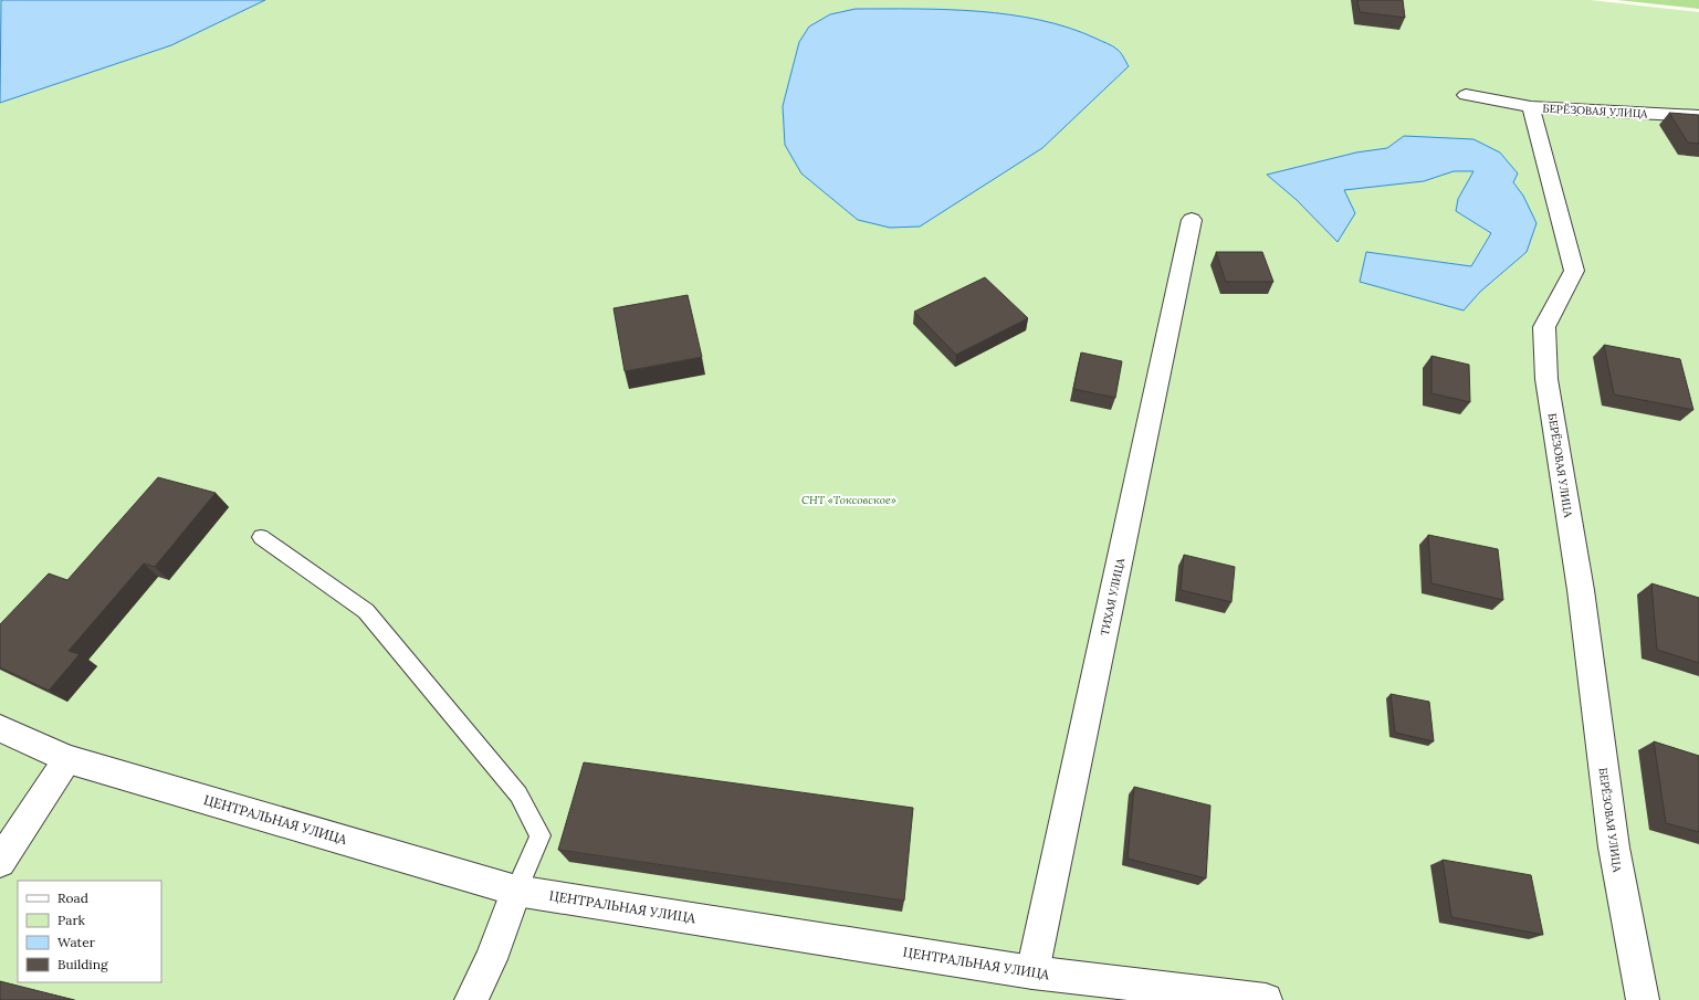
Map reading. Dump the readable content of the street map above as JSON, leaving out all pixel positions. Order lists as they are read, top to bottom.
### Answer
{
  "streets": {
    "street": ["БЕРЁЗОВАЯ УЛИЦА", "ТИХАЯ УЛИЦА", "ЦЕНТРАЛЬНАЯ УЛИЦА"]
  },
  "crossings": [
    ["ТИХАЯ УЛИЦА", "ЦЕНТРАЛЬНАЯ УЛИЦА"]
  ],
  "parks": ["СНТ «Токсовское»"],
  "legend": [
    "Road",
    "Park",
    "Water",
    "Building"
  ]
}
